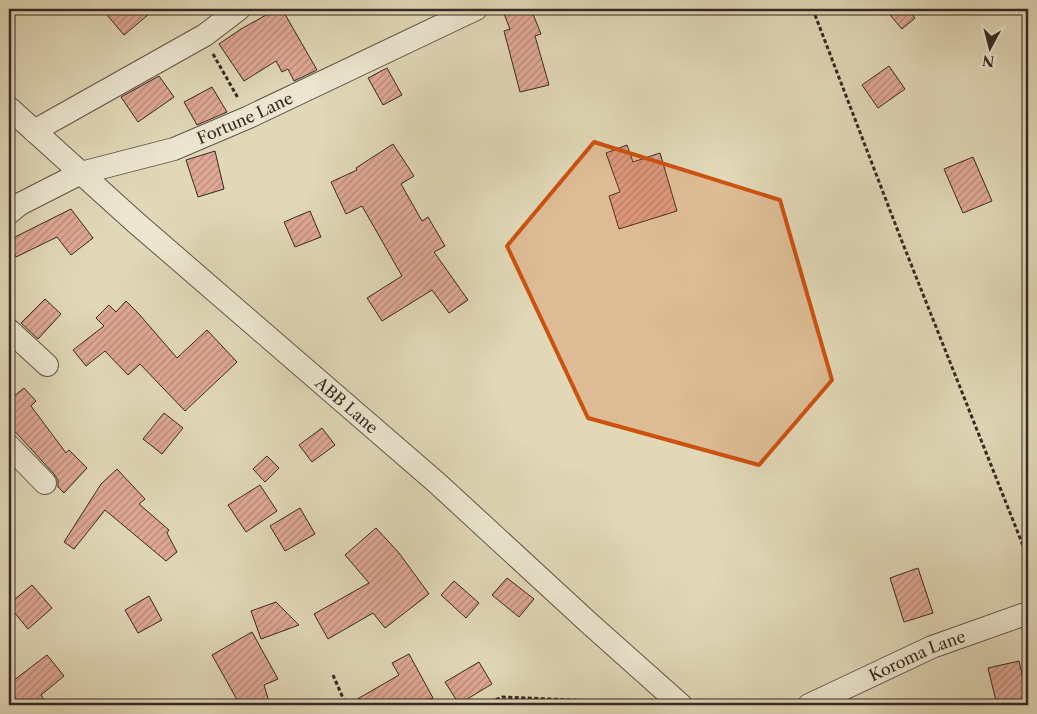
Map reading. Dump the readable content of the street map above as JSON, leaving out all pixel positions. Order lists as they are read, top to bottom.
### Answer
{
  "streets": {
    "street": ["Fortune Lane", "ABB Lane", "Koroma Lane"]
  },
  "crossings": [
    ["Fortune Lane", "ABB Lane"]
  ],
  "north": "bottom"
}
